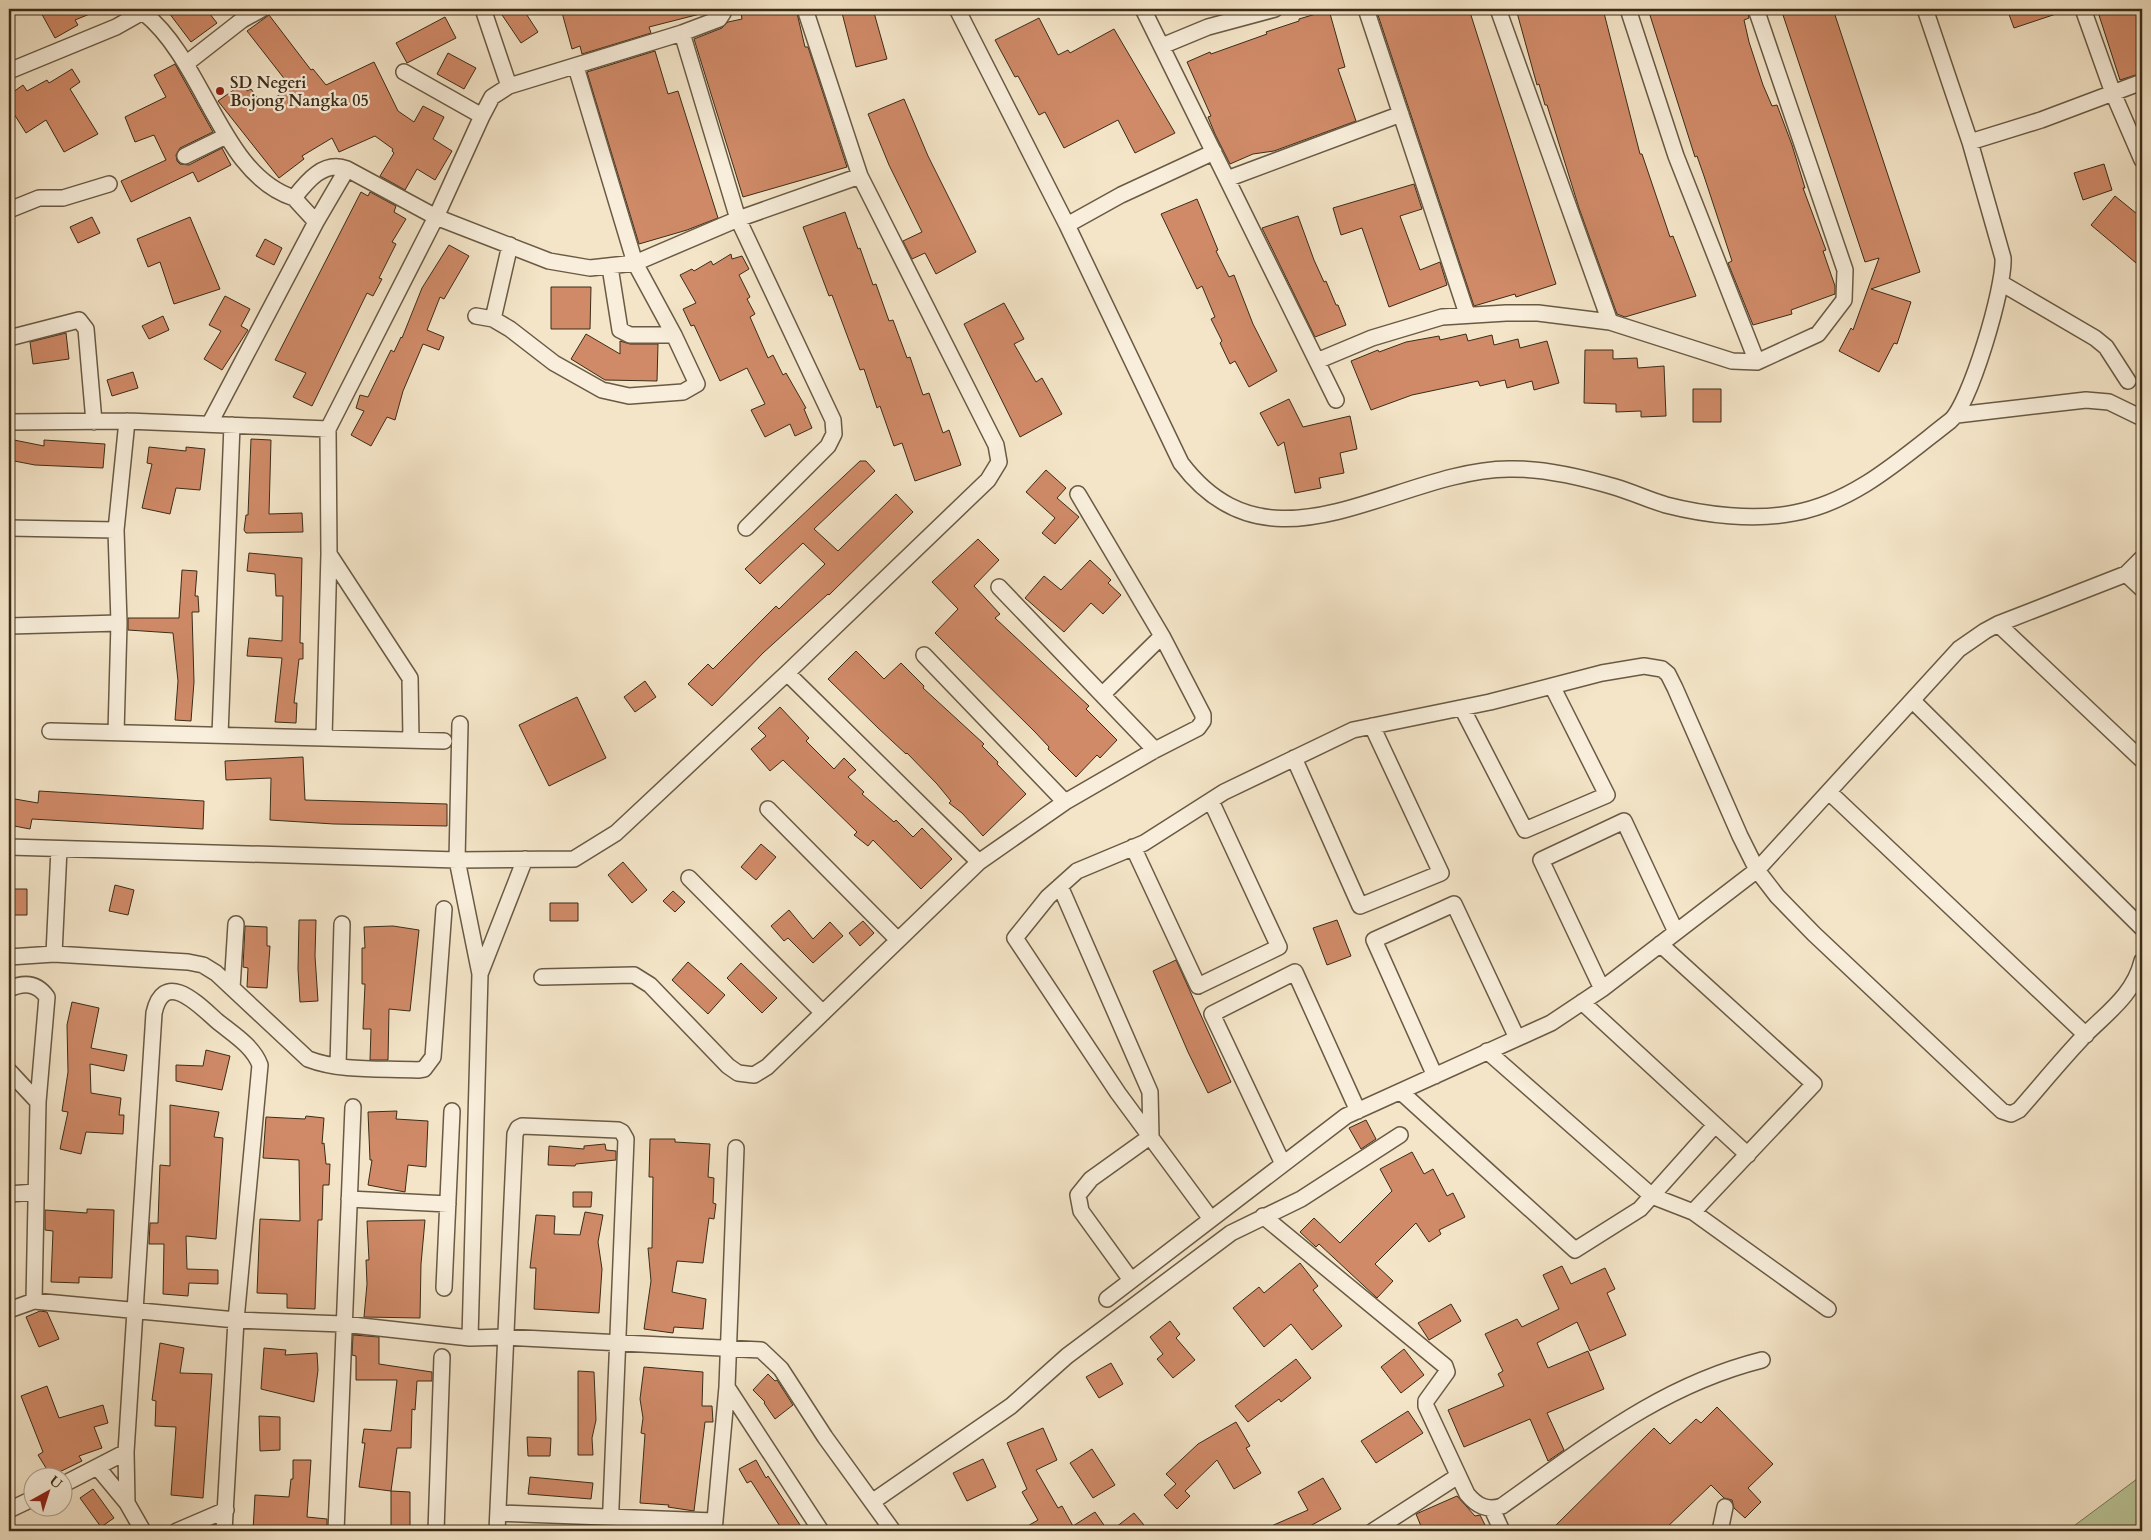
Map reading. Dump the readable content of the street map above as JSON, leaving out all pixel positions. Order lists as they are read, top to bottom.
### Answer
{
  "places": ["SD Negeri Bojong Nangka 05"],
  "north": "top right"
}
